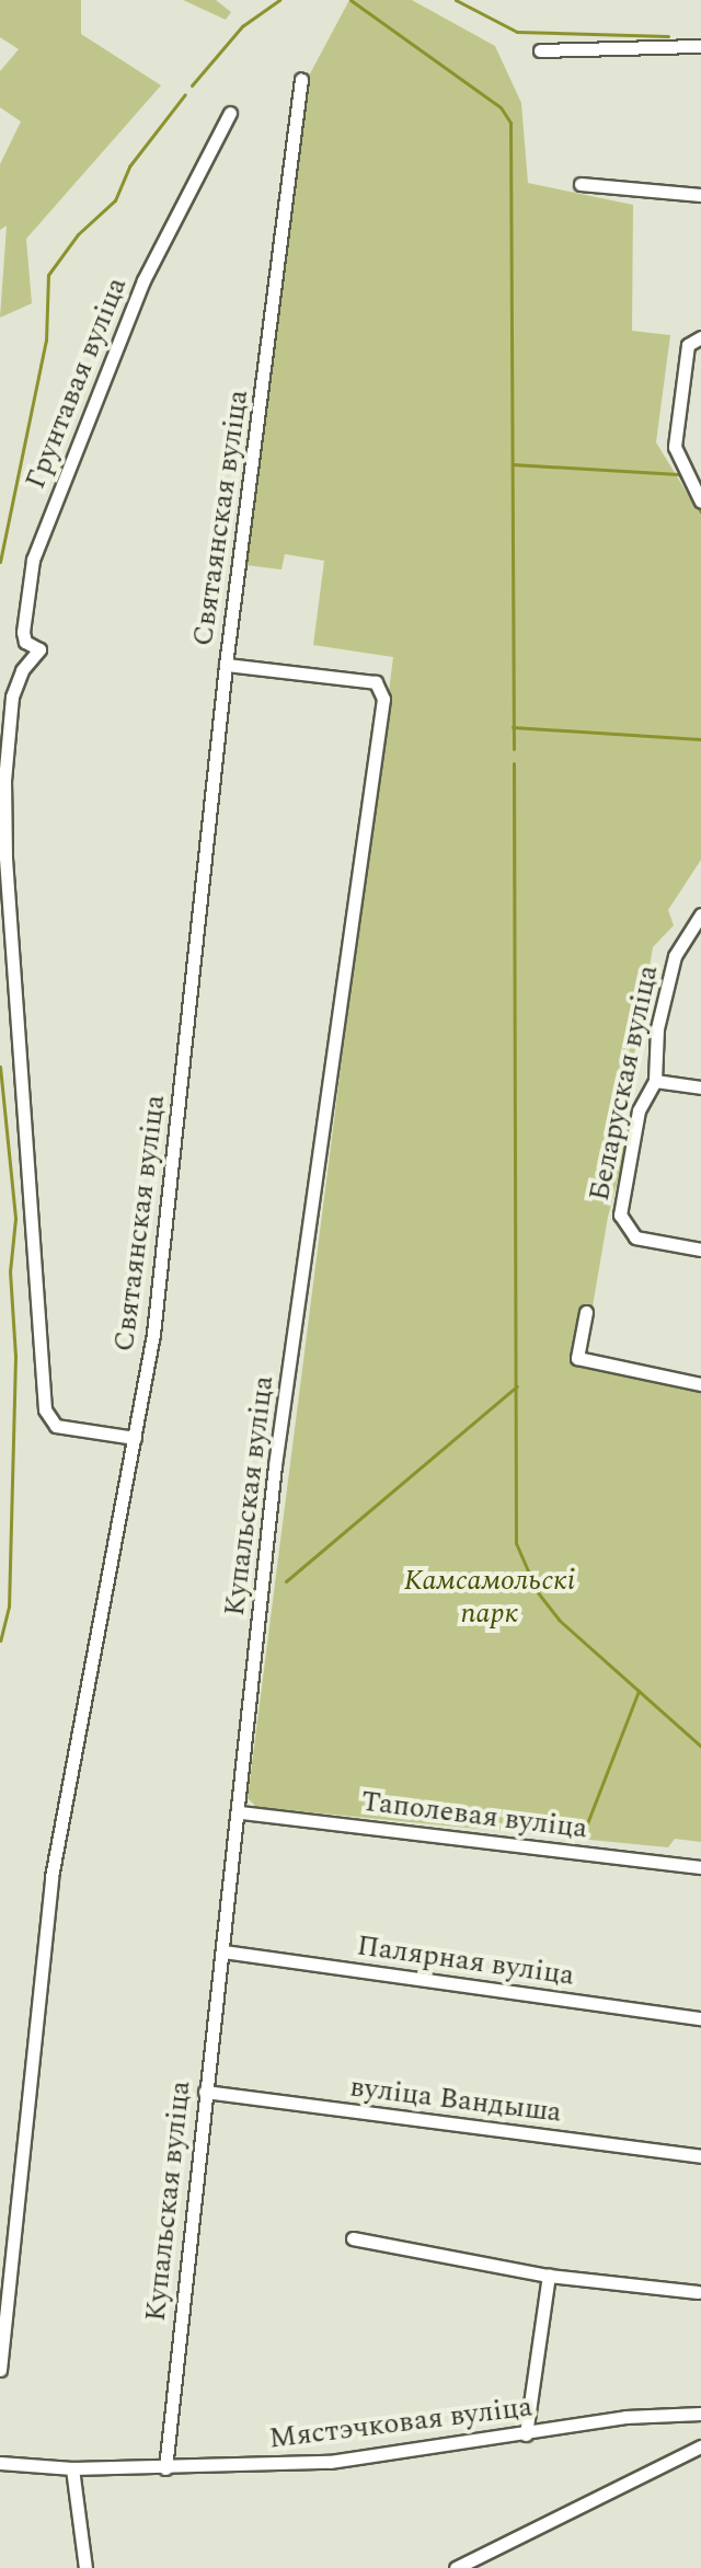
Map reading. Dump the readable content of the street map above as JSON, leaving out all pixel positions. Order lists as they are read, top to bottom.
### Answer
{
  "streets": {
    "street": [
      "Грунтавая вуліца",
      "Святаянская вуліца",
      "Беларуская вуліца",
      "Купальская вуліца",
      "Таполевая вуліца",
      "Палярная вуліца",
      "вуліца Вандыша",
      "Мястэчковая вуліца"
    ]
  },
  "crossings": [
    ["Грунтавая вуліца", "Святаянская вуліца"],
    ["Святаянская вуліца", "Купальская вуліца"],
    ["Купальская вуліца", "Таполевая вуліца"],
    ["Купальская вуліца", "Палярная вуліца"],
    ["Купальская вуліца", "вуліца Вандыша"],
    ["Купальская вуліца", "Мястэчковая вуліца"]
  ],
  "parks": ["Камсамольскі парк"]
}
